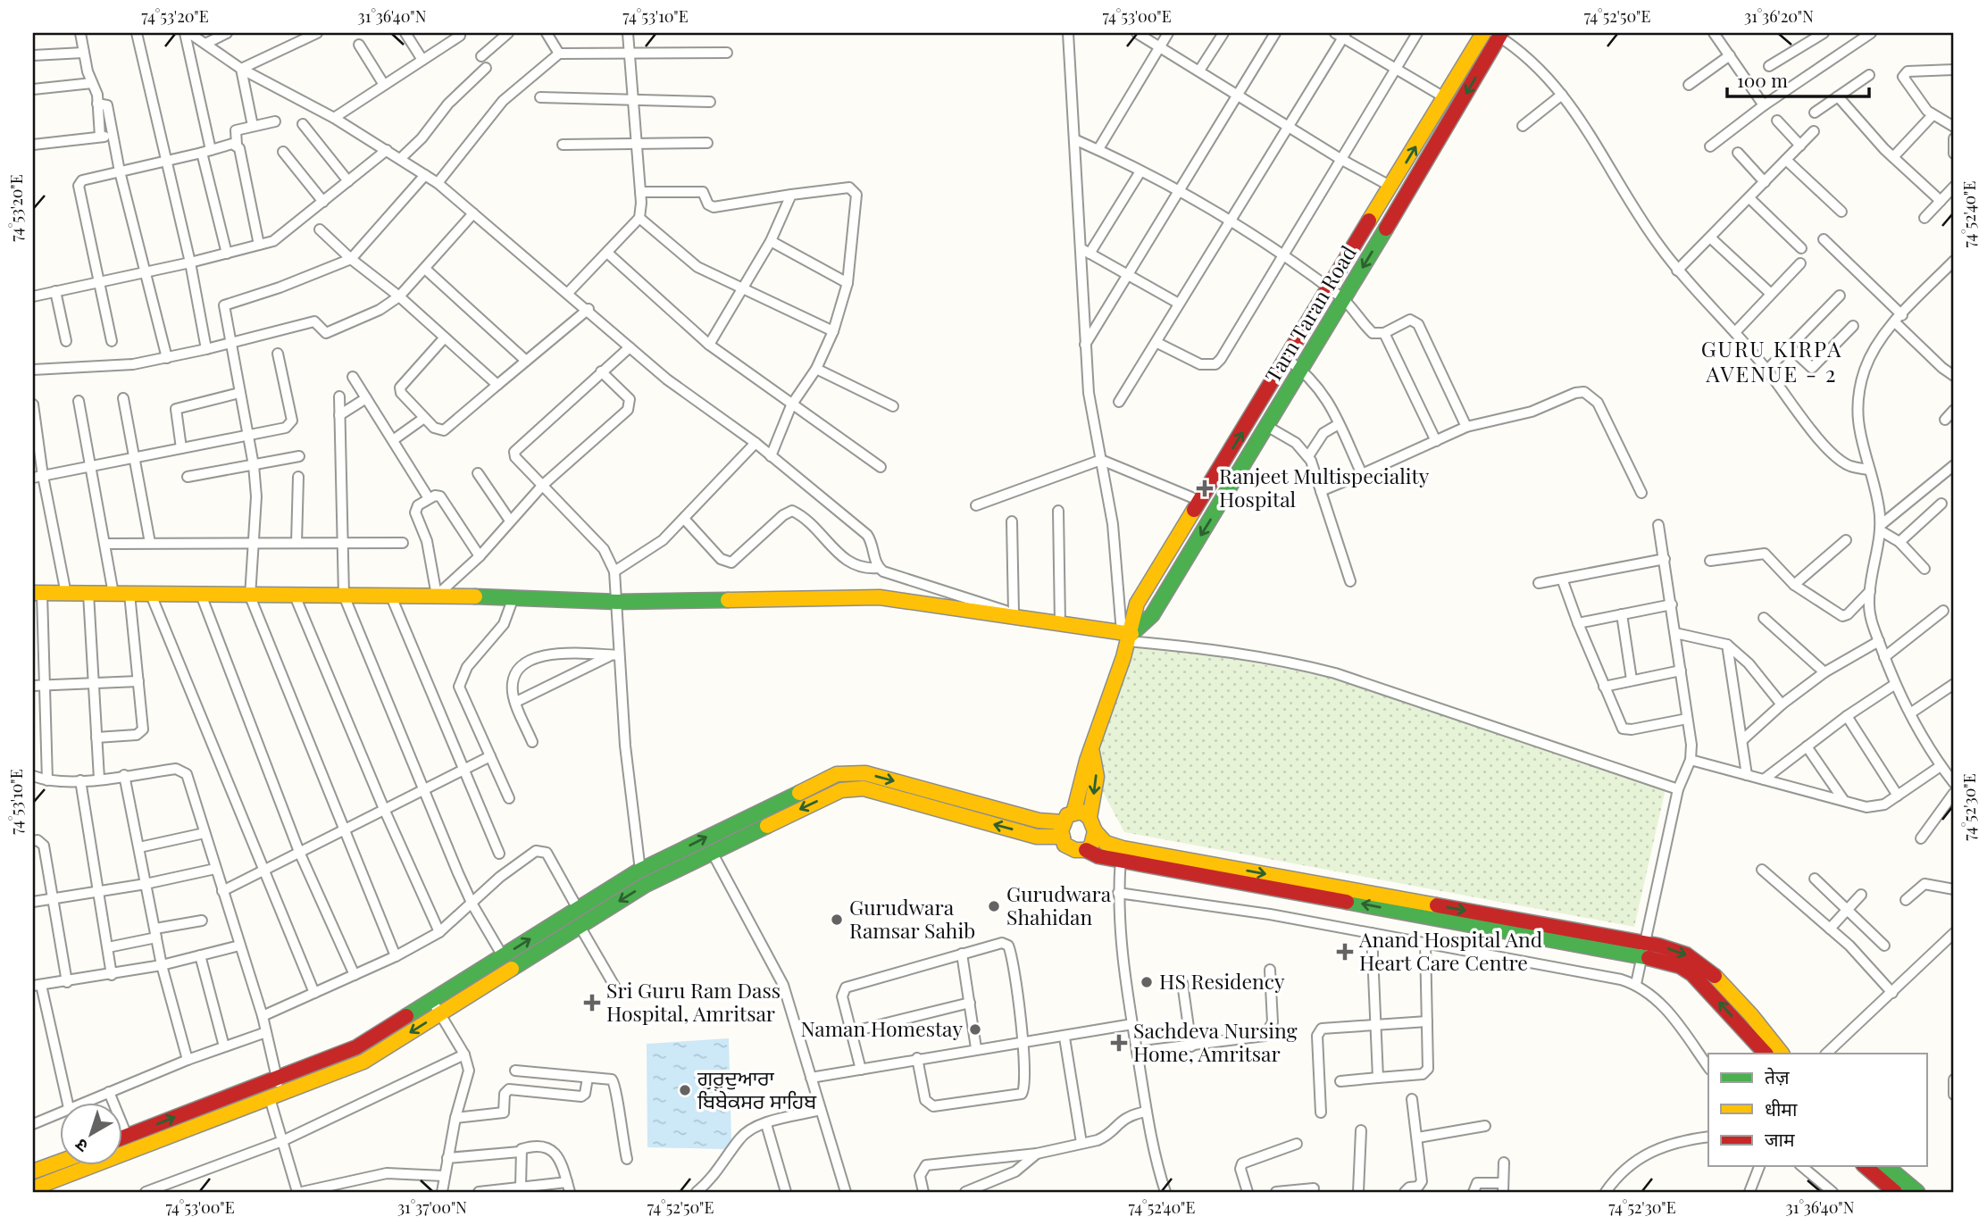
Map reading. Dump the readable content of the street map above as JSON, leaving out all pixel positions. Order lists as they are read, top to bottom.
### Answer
{
  "streets": {
    "main road": ["Tarn Taran Road"]
  },
  "districts": ["GURU KIRPA AVENUE - 2"],
  "places": {
    "health": [
      "Ranjeet Multispeciality Hospital",
      "Anand Hospital And Heart Care Centre",
      "Sri Guru Ram Dass Hospital, Amritsar",
      "Sachdeva Nursing Home, Amritsar"
    ],
    "other": [
      "Gurudwara Shahidan",
      "Gurudwara Ramsar Sahib",
      "HS Residency",
      "Naman Homestay",
      "ਗੁਰੂਦੁਆਰਾ ਬਿਬੇਕਸਰ ਸਾਹਿਬ"
    ]
  },
  "legend": ["तेज़", "धीमा", "जाम"],
  "scale_bar": "100 m",
  "north": "bottom left",
  "coordinates": [
    "74°53'20\"E",
    "31°36'40\"N",
    "74°53'10\"E",
    "74°53'00\"E",
    "74°52'50\"E",
    "31°36'20\"N",
    "74°52'40\"E",
    "74°52'30\"E",
    "31°37'00\"N"
  ]
}
